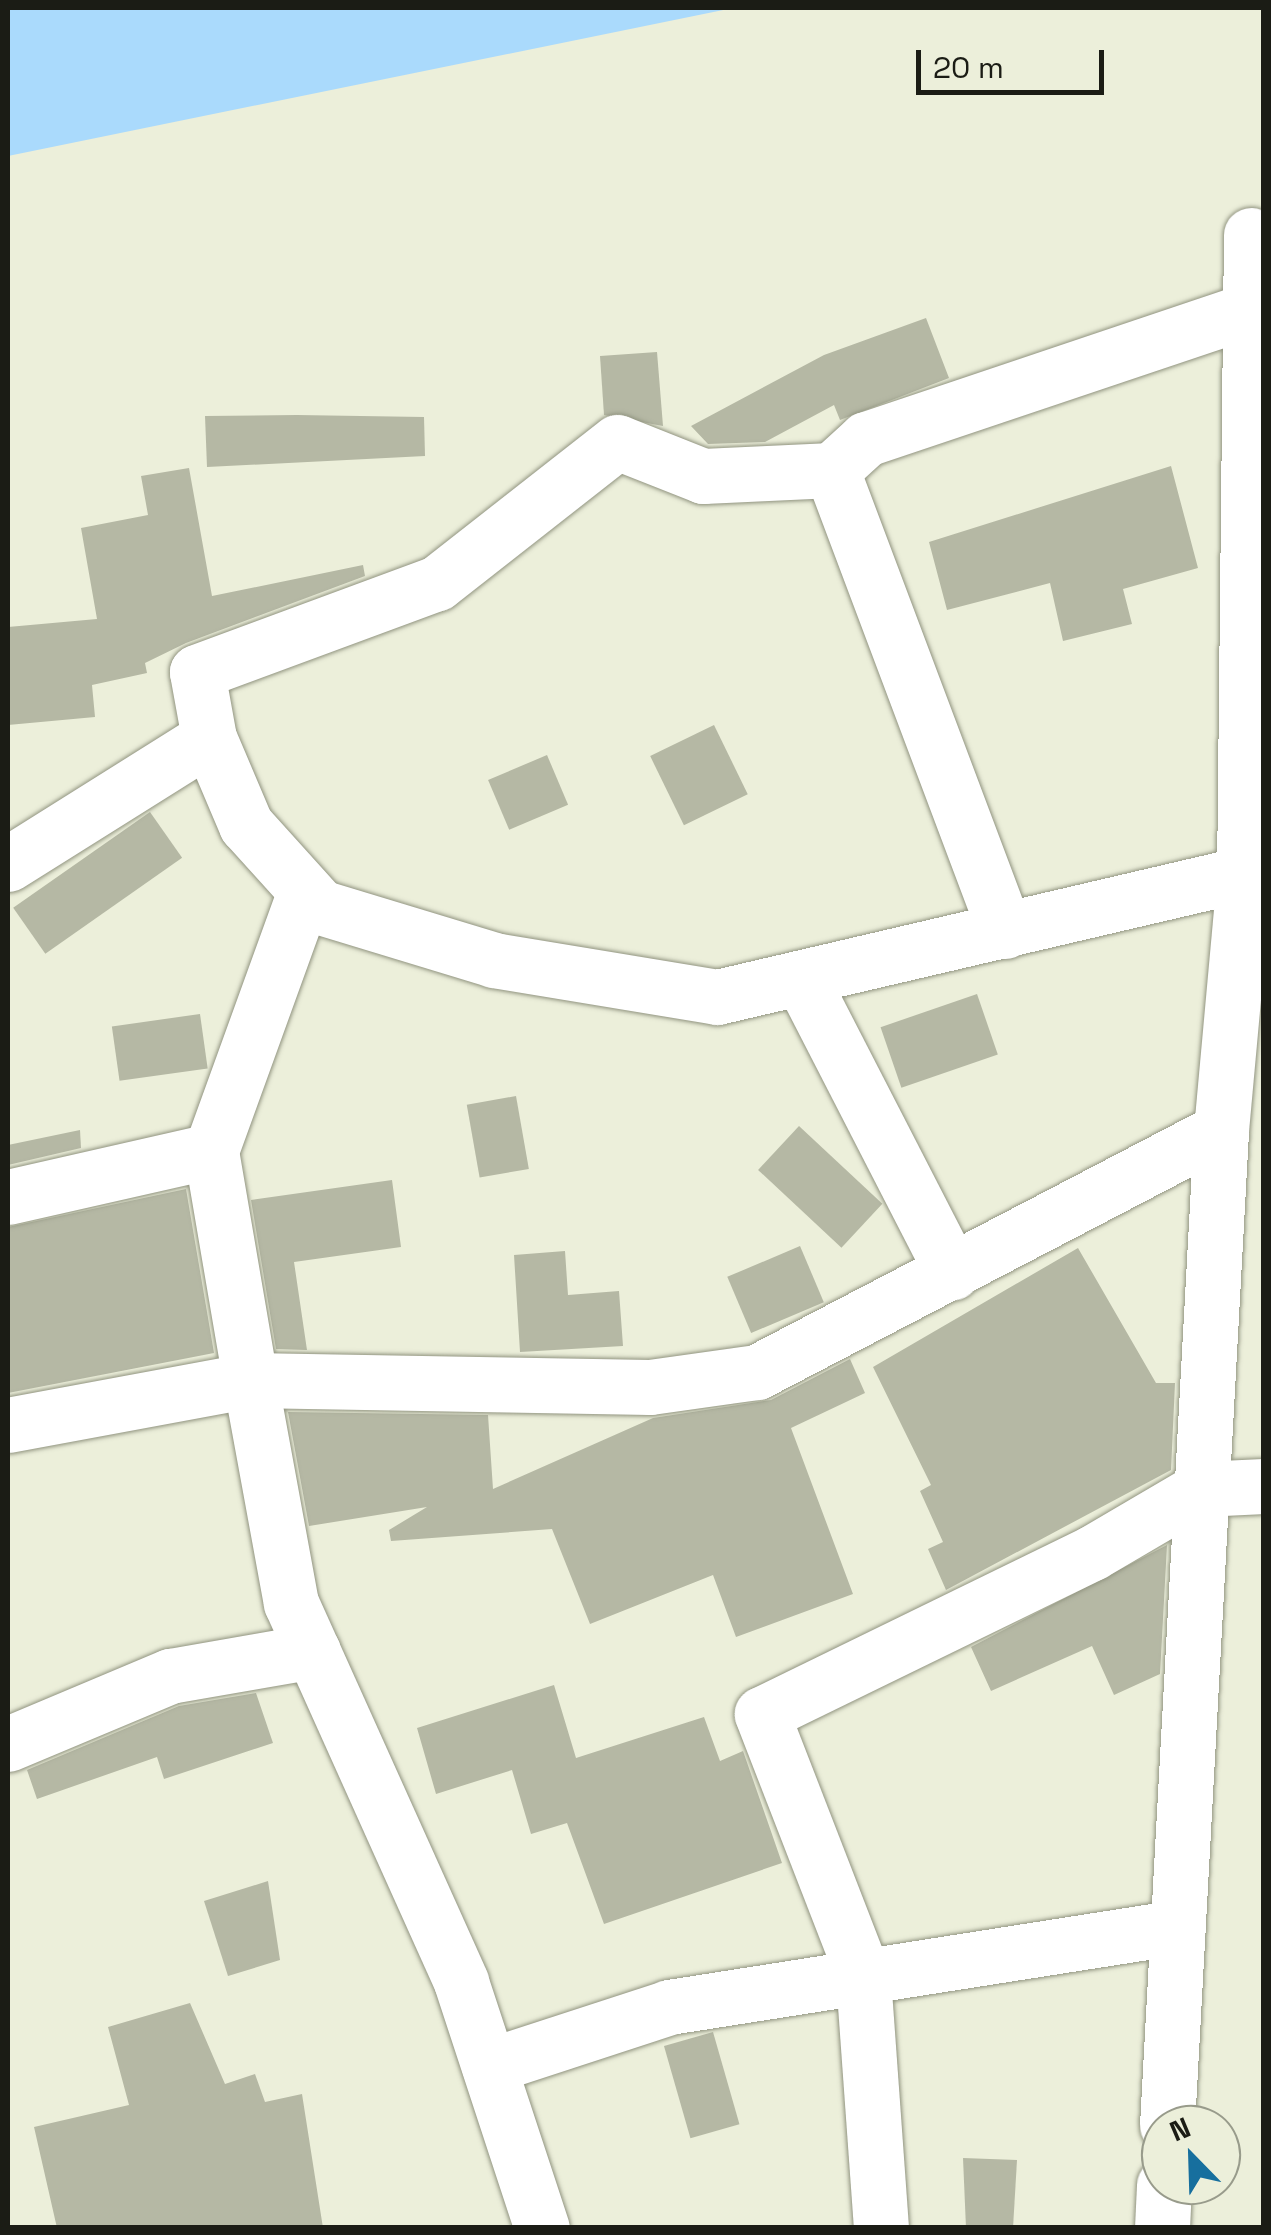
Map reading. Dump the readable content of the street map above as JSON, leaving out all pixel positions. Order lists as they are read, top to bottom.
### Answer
{
  "scale_bar": "20 m",
  "north": "top left"
}
